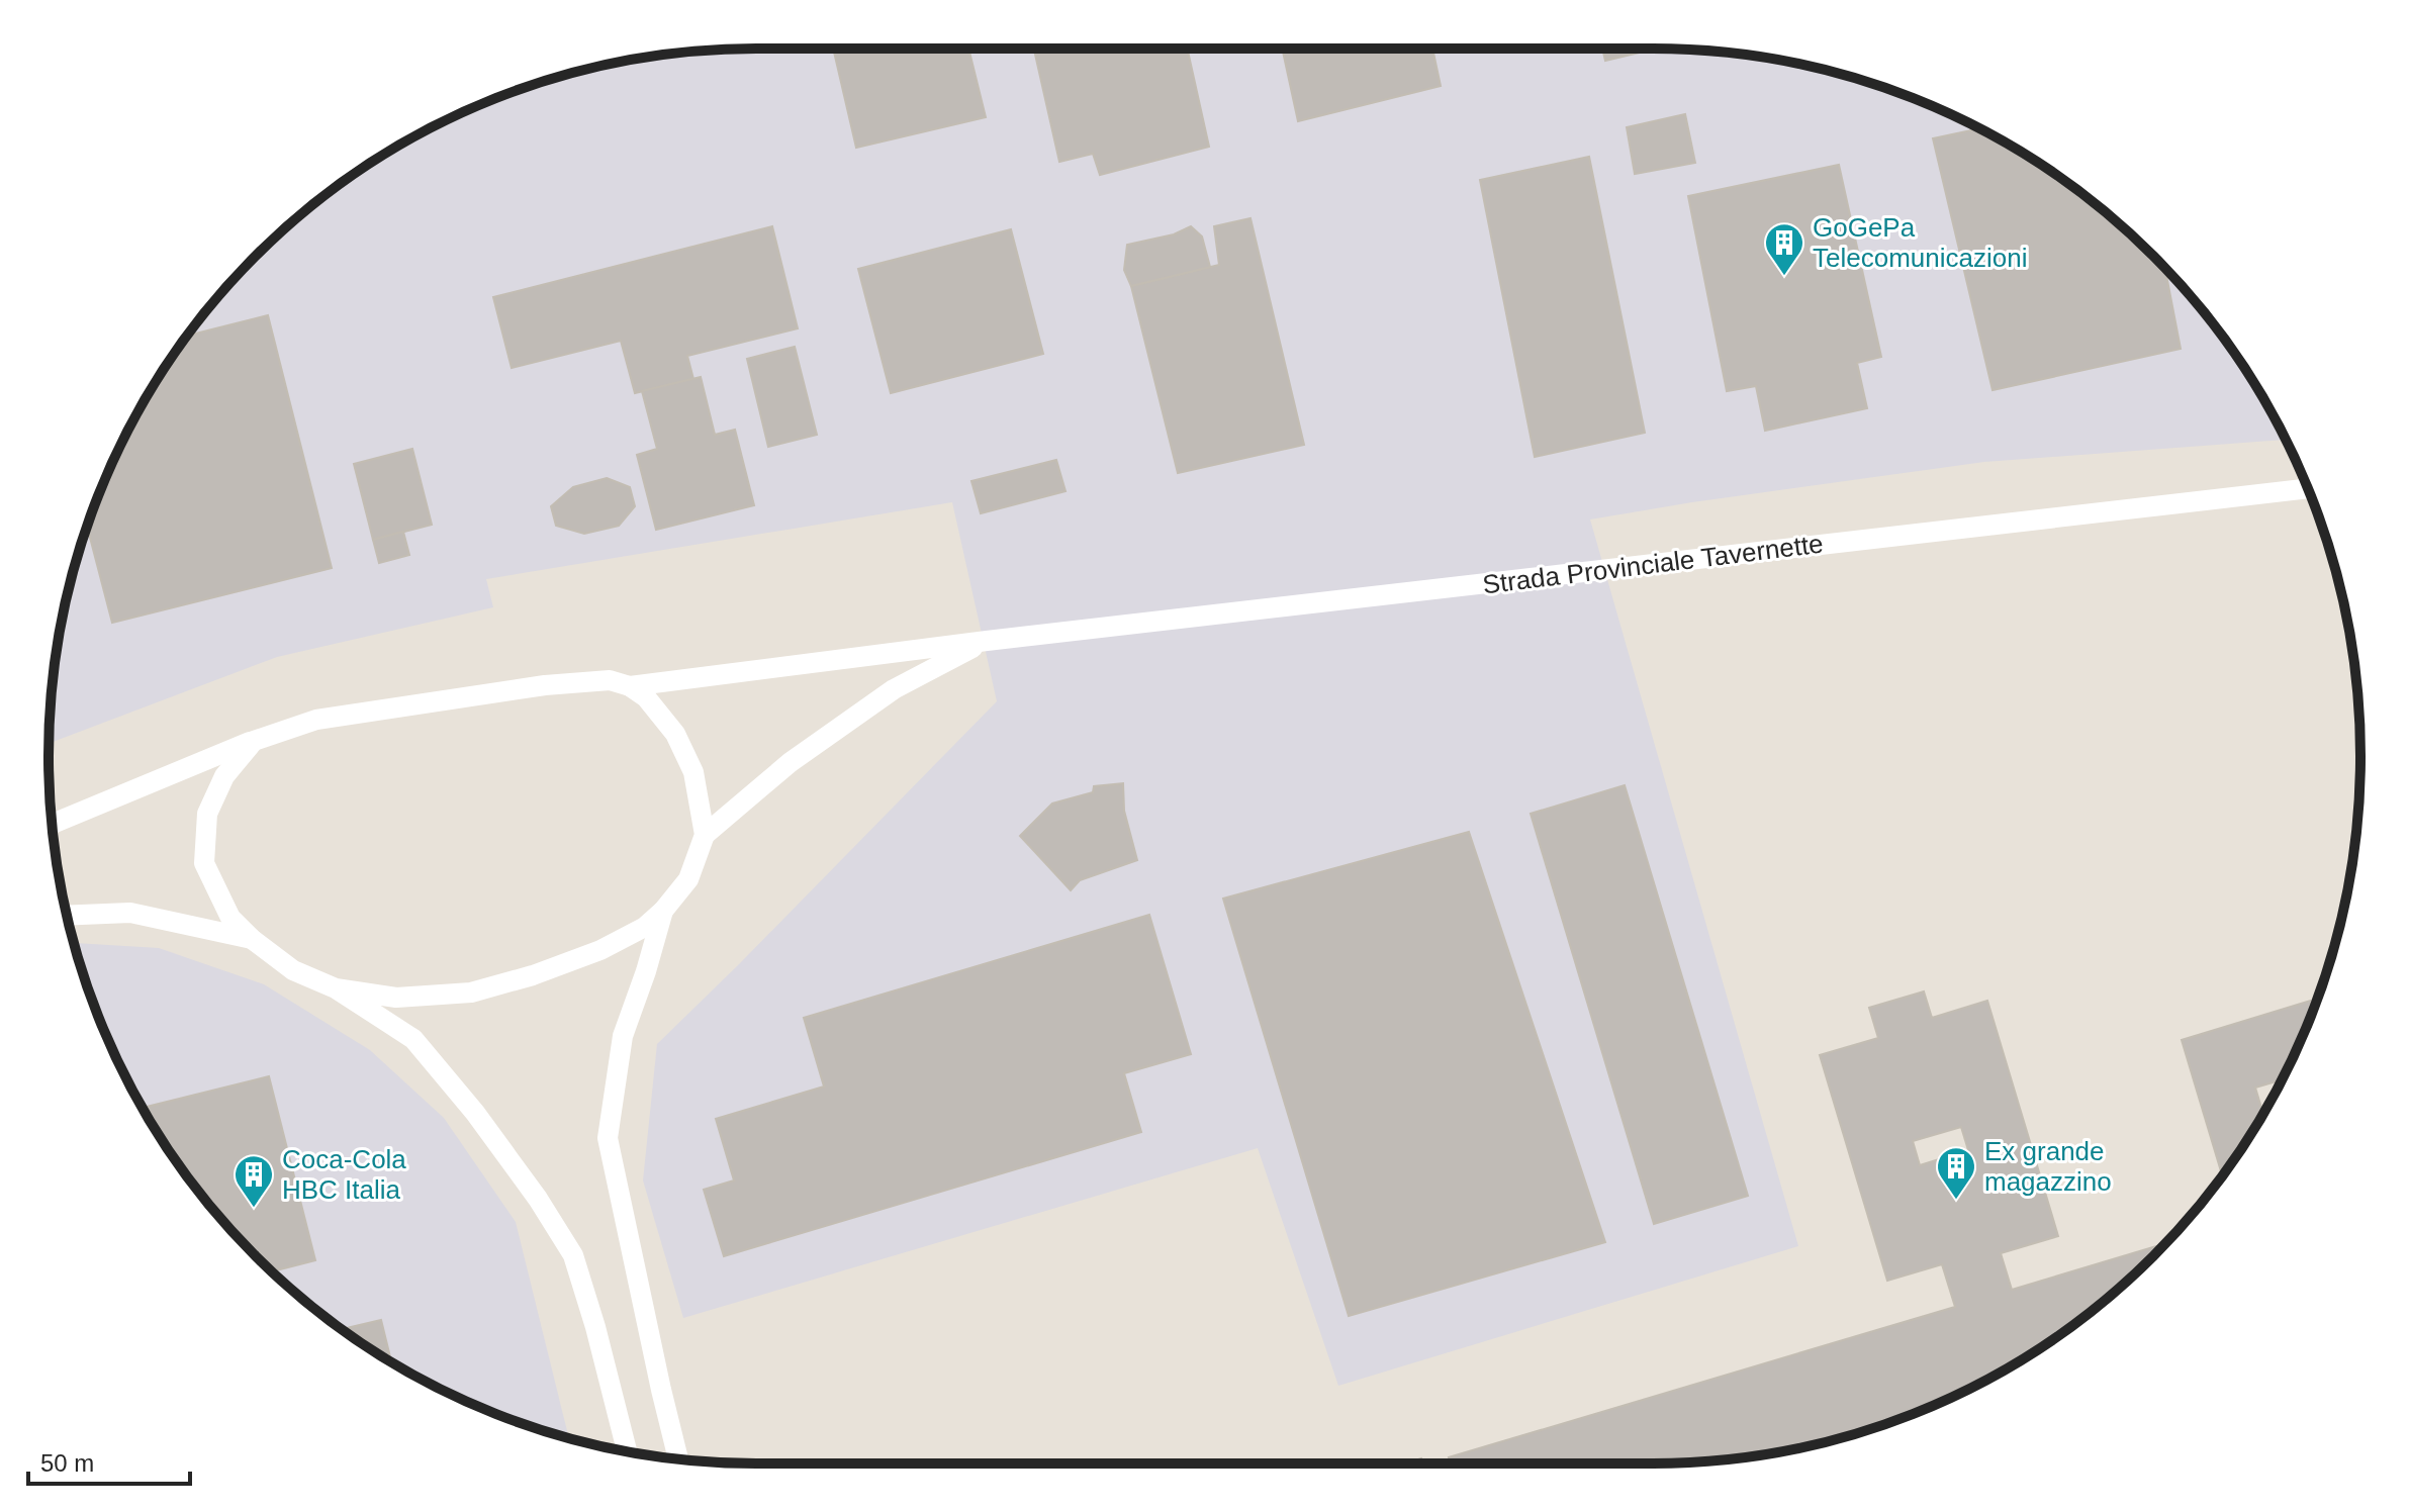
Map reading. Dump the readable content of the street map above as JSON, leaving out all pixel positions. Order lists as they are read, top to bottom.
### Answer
{
  "streets": {
    "street": ["Strada Provinciale Tavernette"]
  },
  "places": {
    "building": ["GoGePa Telecomunicazioni", "Ex grande magazzino", "Coca-Cola HBC Italia"]
  },
  "scale_bar": "50 m"
}
